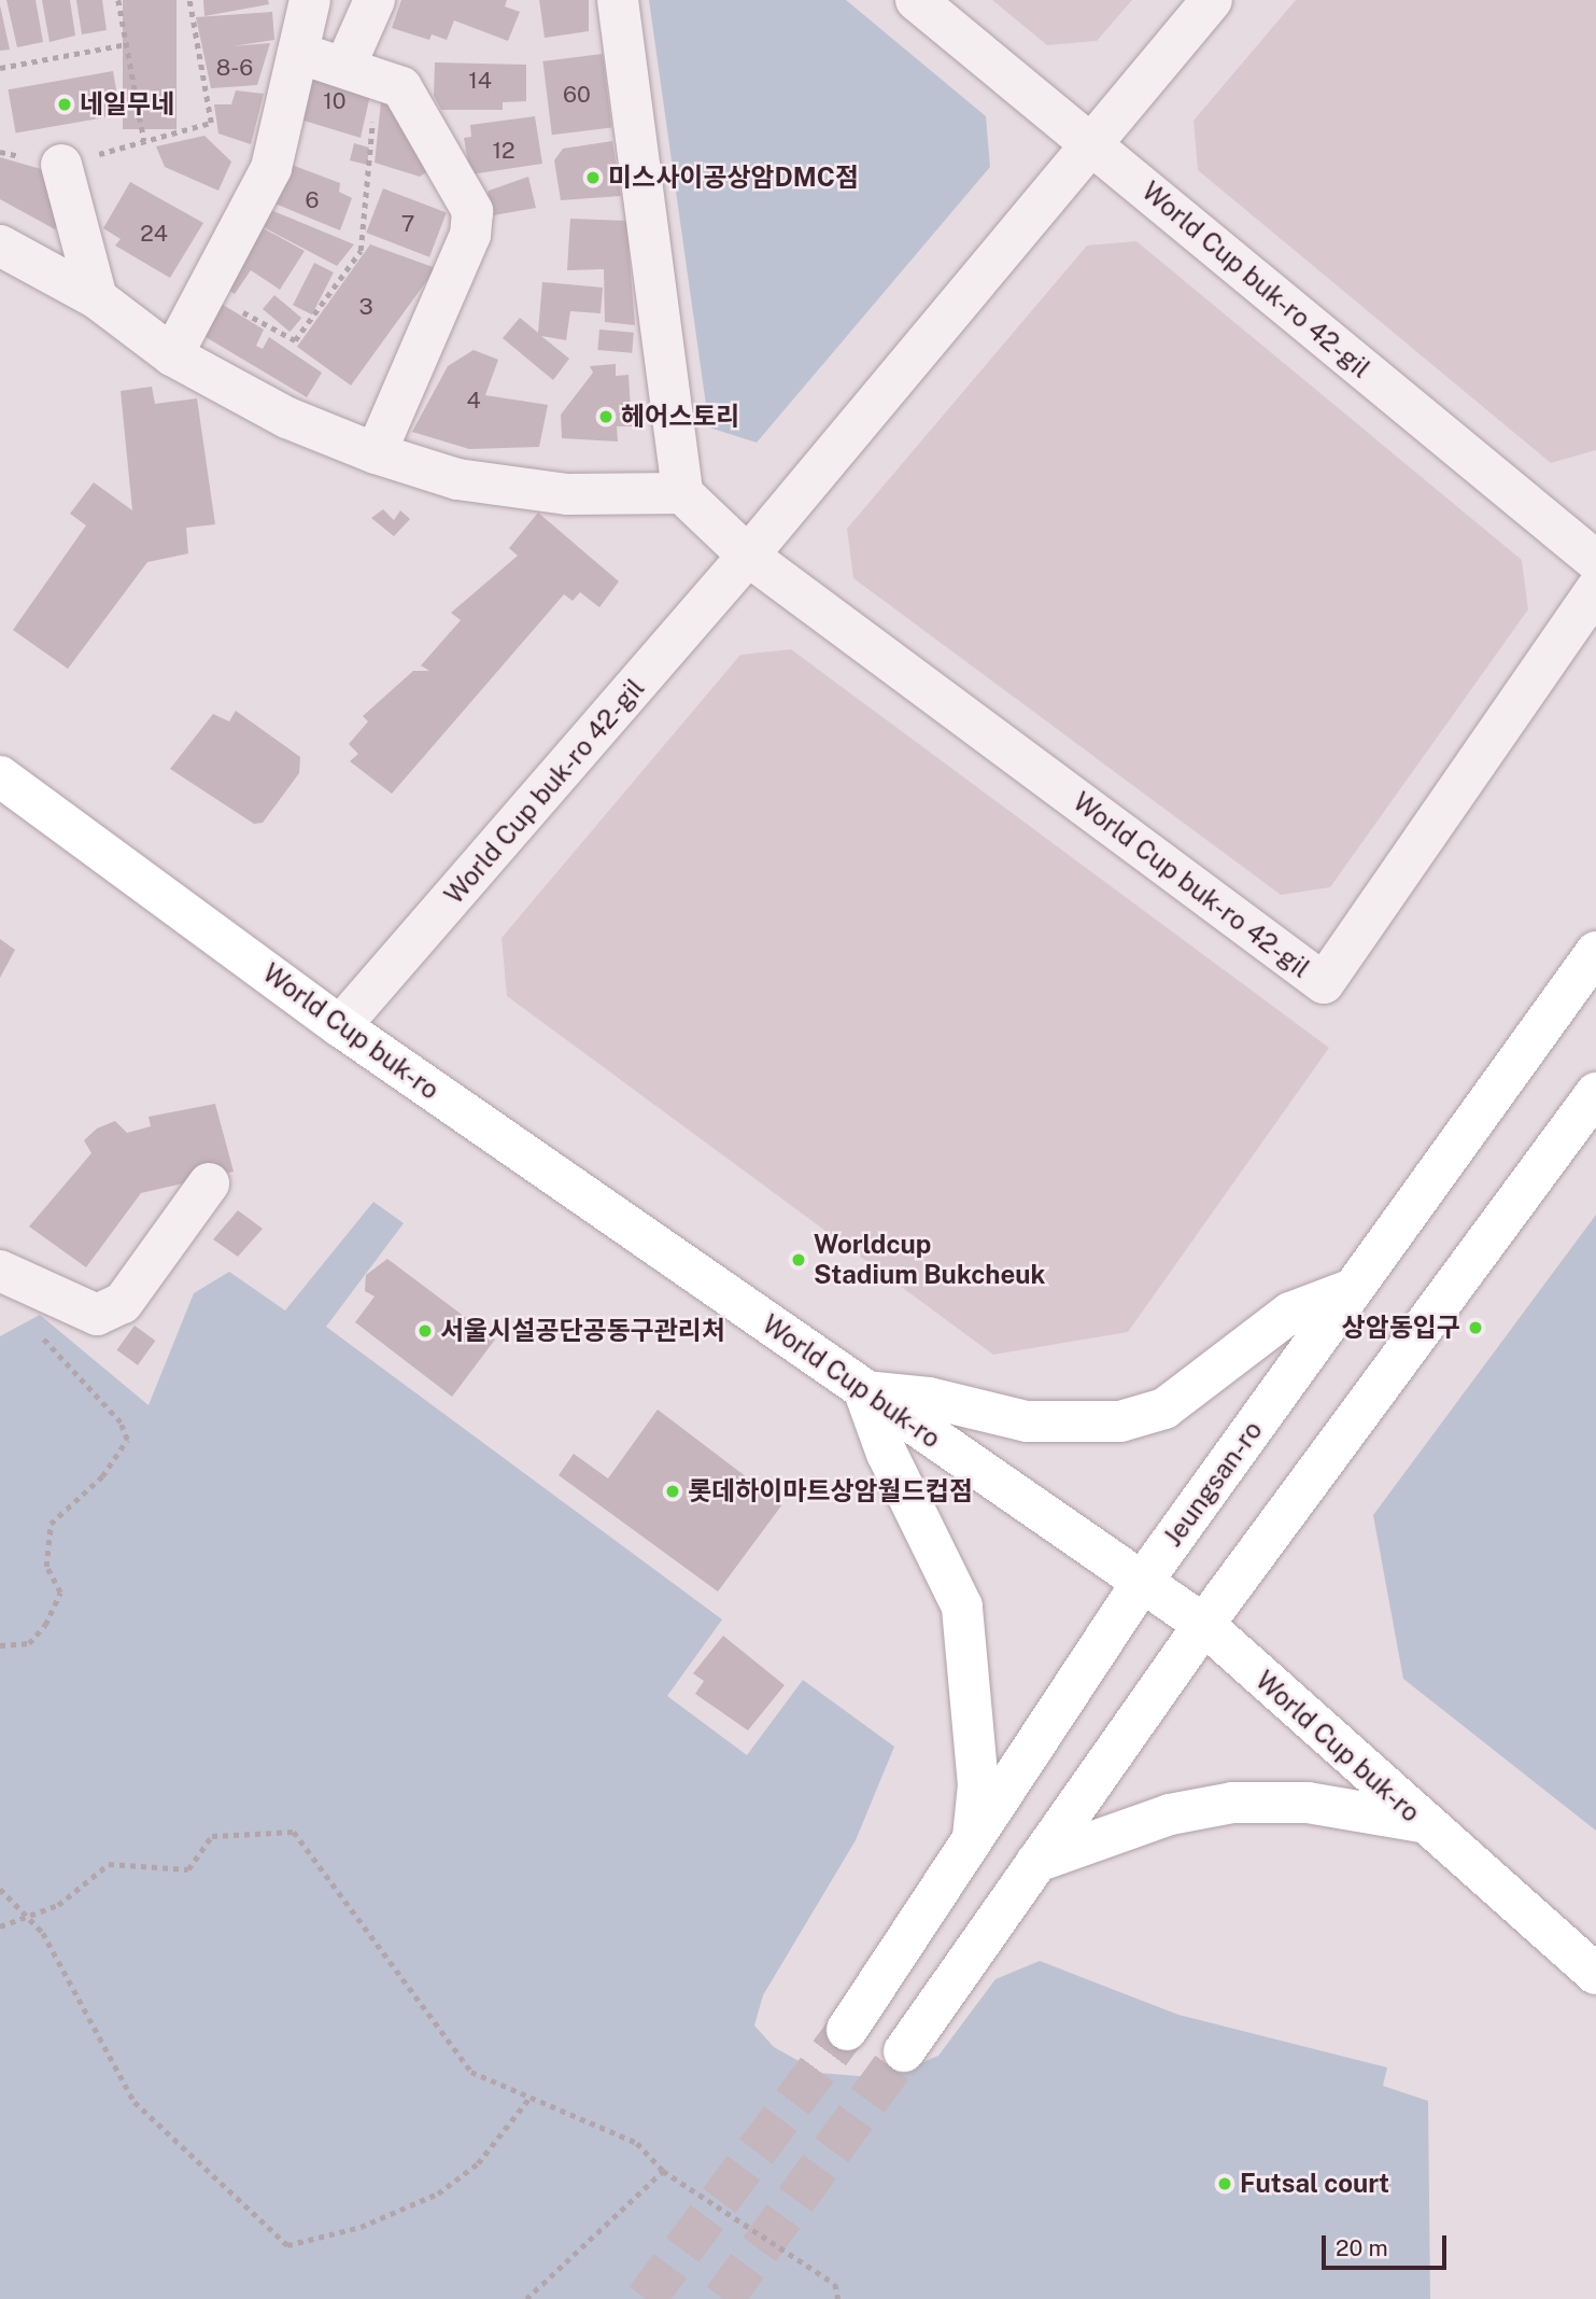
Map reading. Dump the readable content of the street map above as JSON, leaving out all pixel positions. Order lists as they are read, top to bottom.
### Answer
{
  "streets": {
    "main road": ["World Cup buk-ro", "Jeungsan-ro"],
    "street": ["World Cup buk-ro 42-gil"]
  },
  "crossings": [
    ["World Cup buk-ro 42-gil", "World Cup buk-ro"],
    ["World Cup buk-ro", "Jeungsan-ro"]
  ],
  "places": [
    "네일무네",
    "미스사이공상암DMC점",
    "헤어스토리",
    "Worldcup Stadium Bukcheuk",
    "상암동입구",
    "서울시설공단공동구관리처",
    "롯데하이마트상암월드컵점",
    "Futsal court"
  ],
  "house_numbers": [
    "8-6",
    "14",
    "60",
    "10",
    "12",
    "6",
    "7",
    "24",
    "3",
    "4"
  ],
  "scale_bar": "20 m"
}
